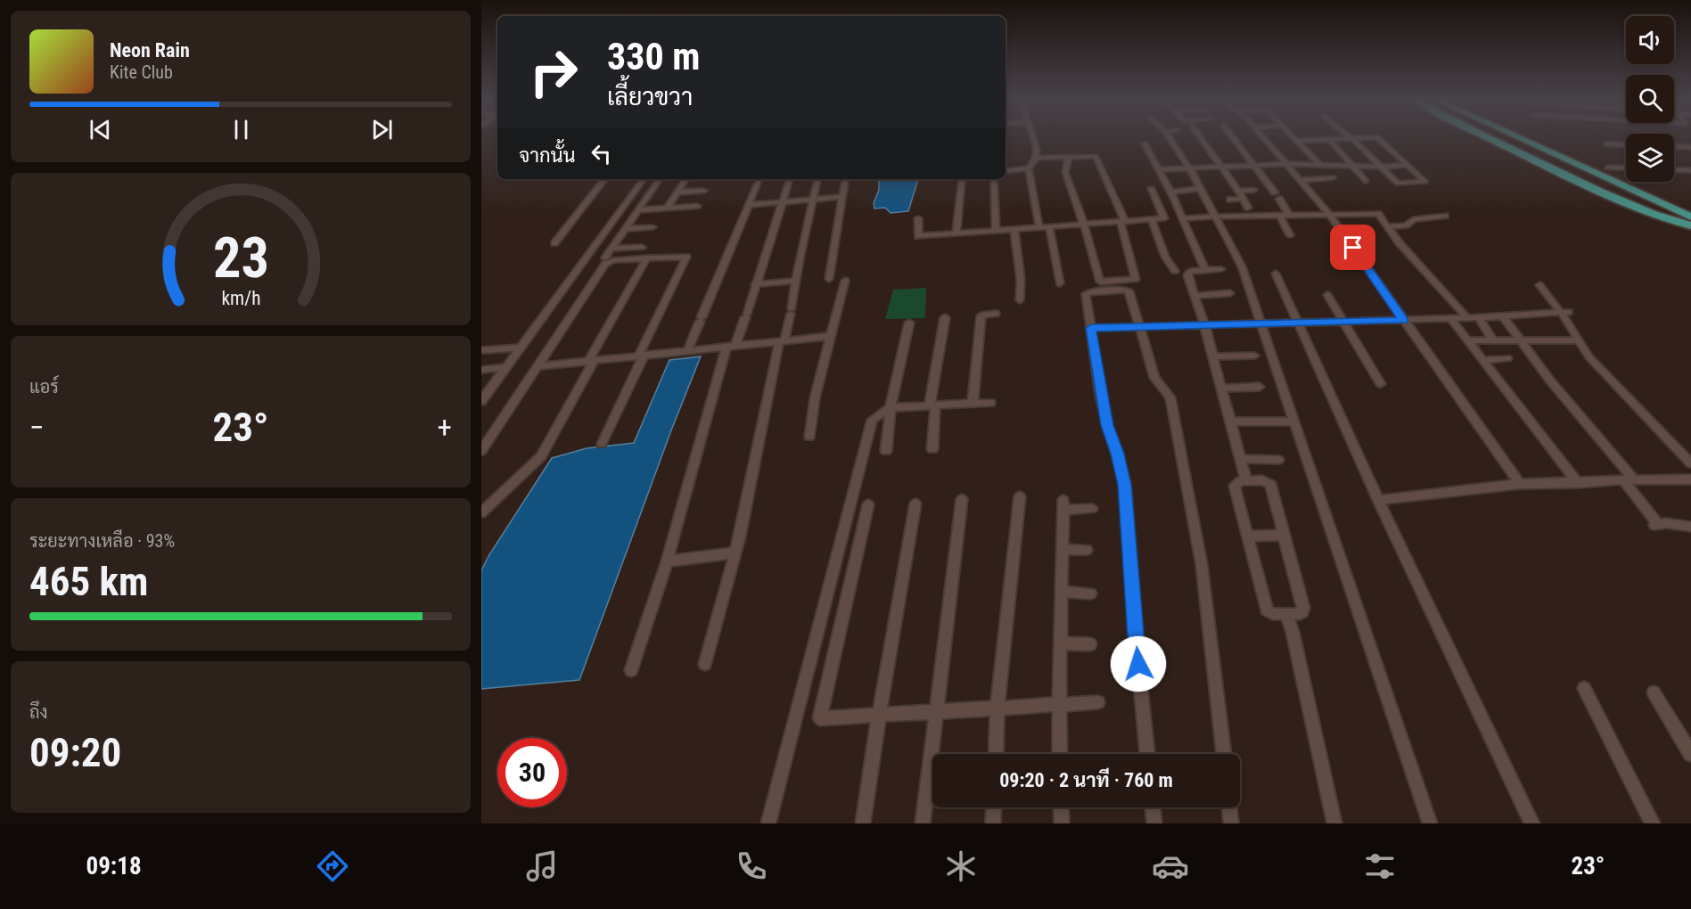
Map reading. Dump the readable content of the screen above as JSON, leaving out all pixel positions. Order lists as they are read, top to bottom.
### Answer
{
  "page": {
    "turn": ["330 m", "เลี้ยวขวา"],
    "song": ["Neon Rain", "Kite Club"],
    "then": "จากนั้น",
    "tile": [
      "แอร์",
      ["ระยะทางเหลือ · 93%", "465 km"],
      ["ถึง", "09:20"]
    ],
    "heat": ["−", "23°", "+"],
    "limit": "30",
    "trip": "09:20 · 2 นาที · 760 m",
    "tabs": ["09:18", "23°"],
    "gauge": ["23", "km/h"]
  }
}
